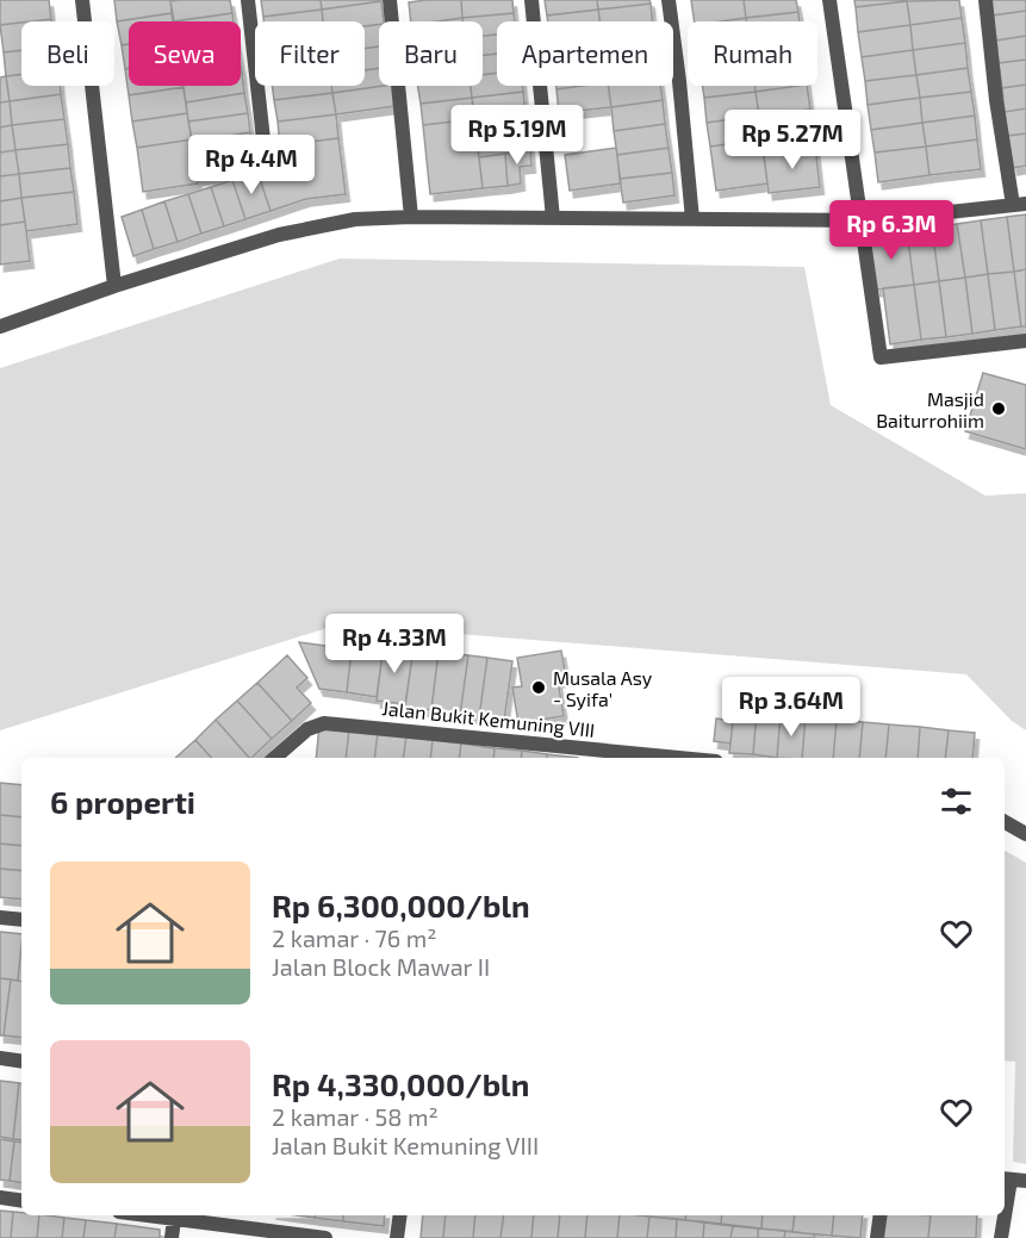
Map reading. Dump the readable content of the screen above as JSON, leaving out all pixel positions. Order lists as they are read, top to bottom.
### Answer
{
  "streets": {
    "street": ["Jalan Bukit Kemuning VIII"]
  },
  "places": ["Masjid Baiturrohiim", "Musala Asy - Syifa'"],
  "page": {
    "chip": [
      "Beli",
      "Sewa",
      "Filter",
      "Baru",
      "Apartemen",
      "Rumah"
    ],
    "price": [
      "Rp 5.19M",
      "Rp 5.27M",
      "Rp 4.4M",
      "Rp 6.3M",
      "Rp 4.33M",
      "Rp 3.64M"
    ],
    "heading": "6 properti",
    "list": [
      {
        "name": "Rp 6,300,000/bln",
        "note": "2 kamar · 76 m² · Jalan Block Mawar II"
      },
      {
        "name": "Rp 4,330,000/bln",
        "note": "2 kamar · 58 m² · Jalan Bukit Kemuning VIII"
      }
    ]
  }
}
